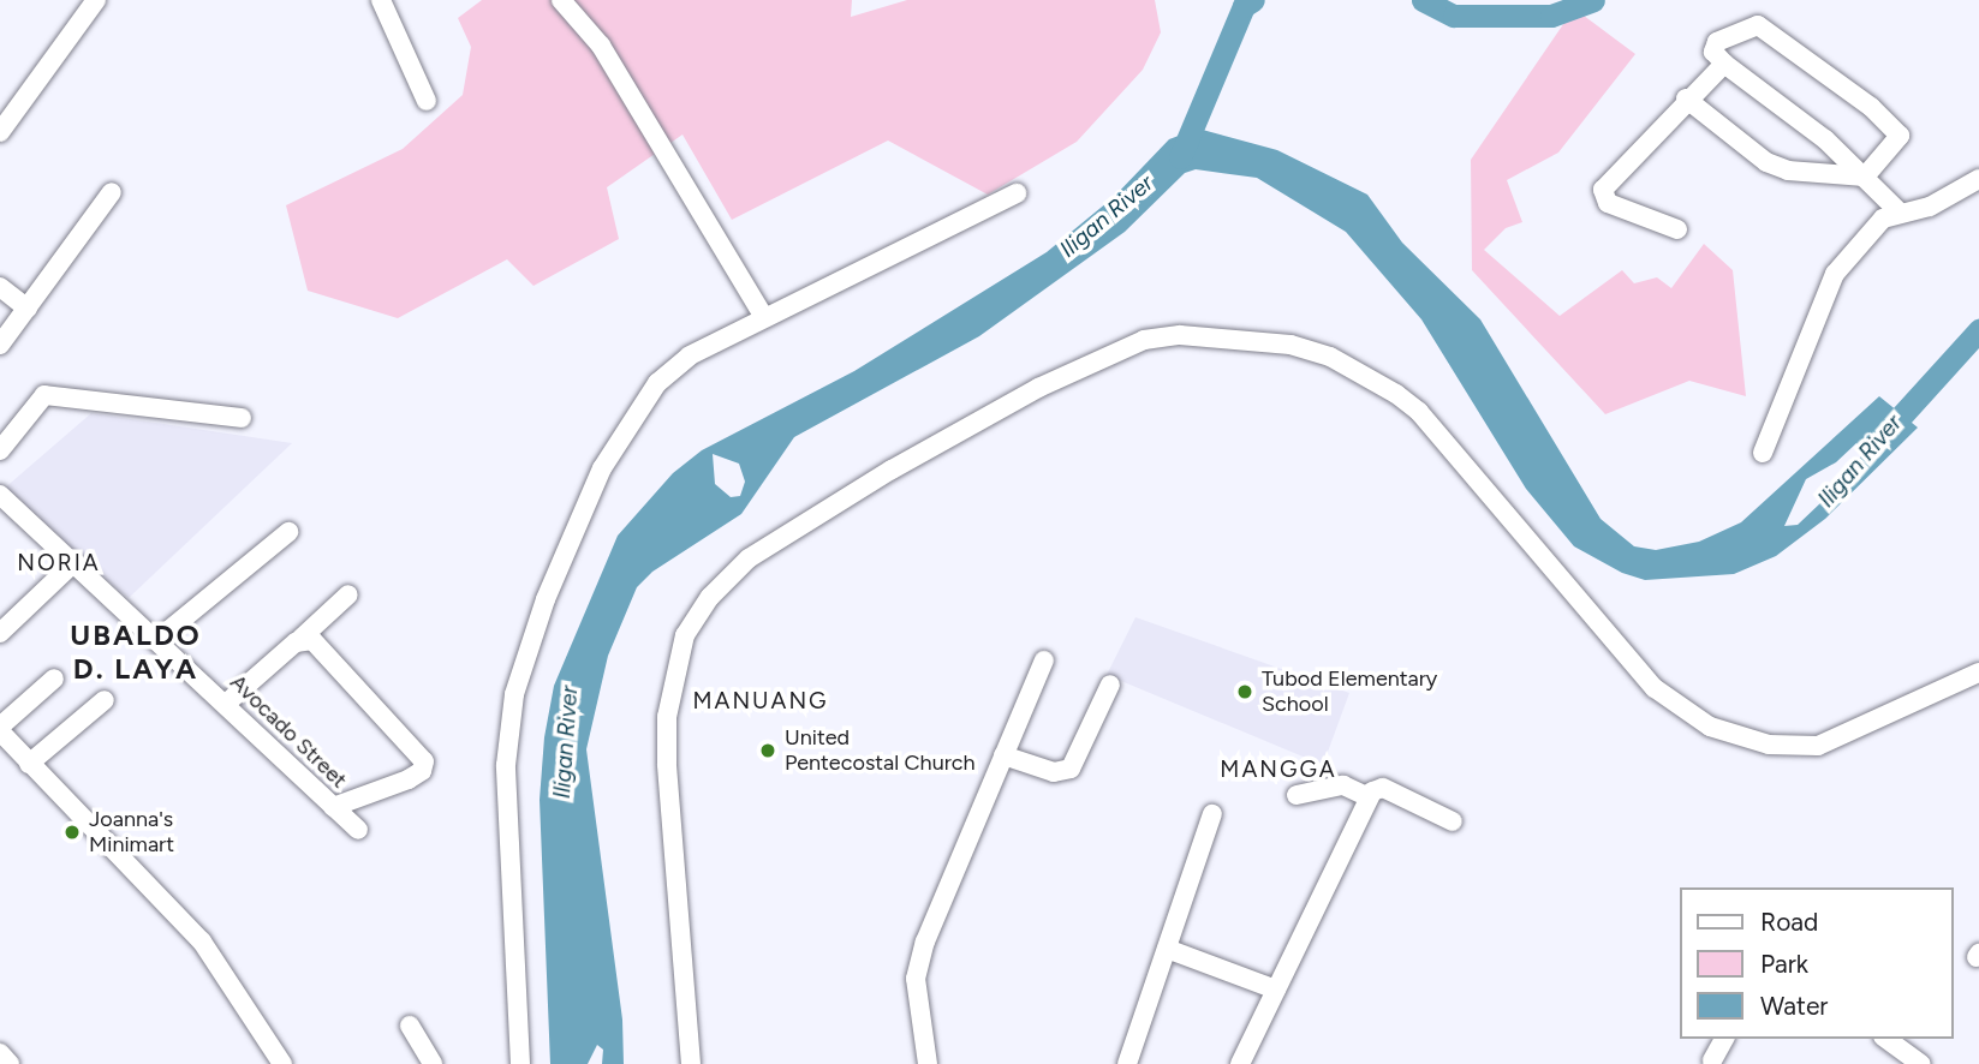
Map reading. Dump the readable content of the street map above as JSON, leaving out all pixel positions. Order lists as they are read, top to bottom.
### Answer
{
  "streets": {
    "street": ["Avocado Street"]
  },
  "districts": [
    "NORIA",
    "UBALDO D. LAYA",
    "MANUANG",
    "MANGGA"
  ],
  "water": ["Iligan River"],
  "places": ["Tubod Elementary School", "United Pentecostal Church", "Joanna's Minimart"],
  "legend": ["Road", "Park", "Water"]
}
